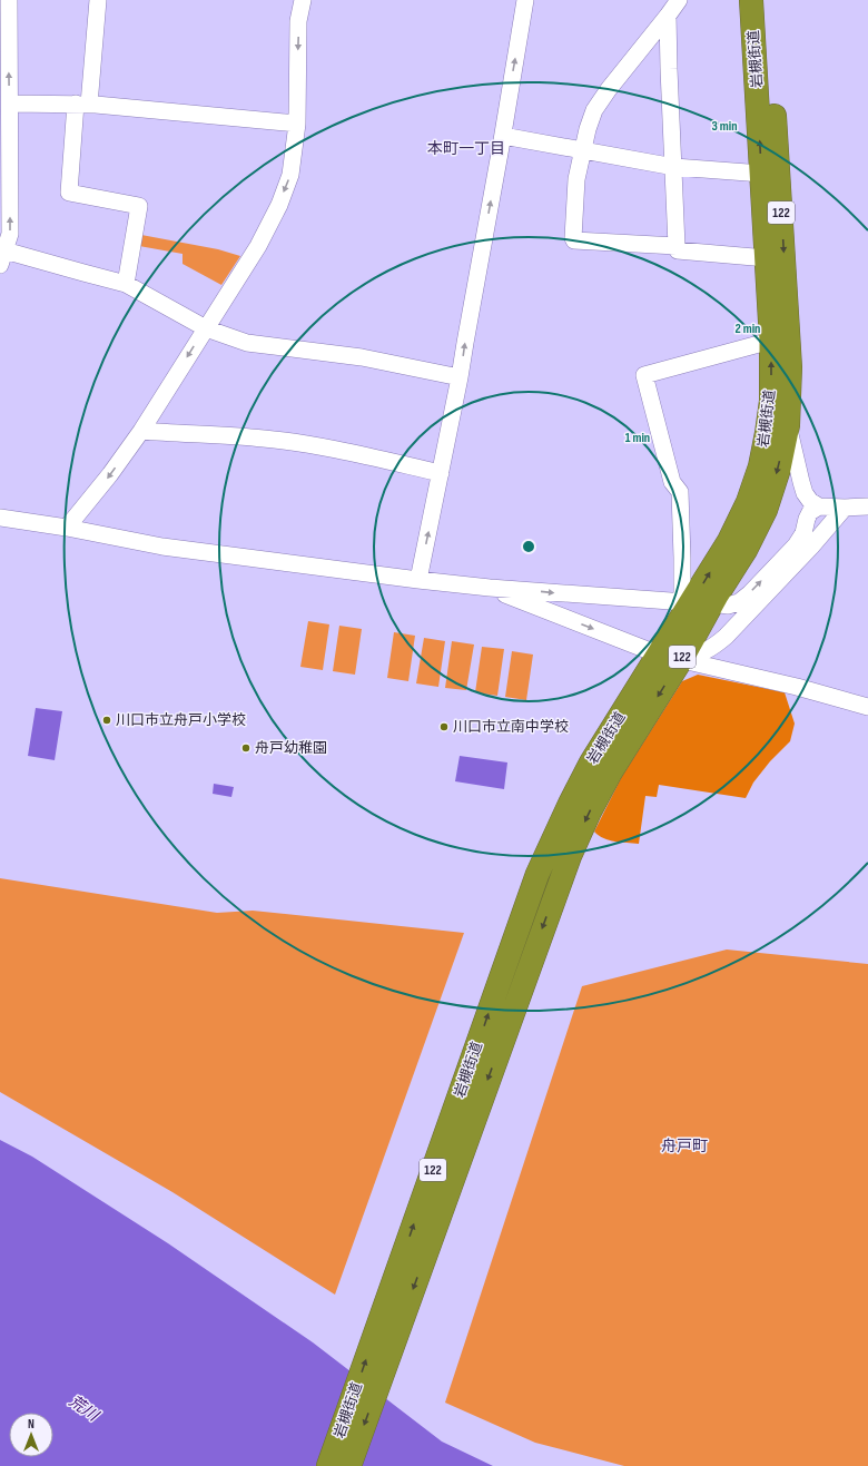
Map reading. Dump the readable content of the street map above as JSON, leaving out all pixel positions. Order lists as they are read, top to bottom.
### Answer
{
  "streets": {
    "highway": ["岩槻街道", "122"]
  },
  "districts": ["本町一丁目", "舟戸町"],
  "water": ["荒川"],
  "places": ["川口市立舟戸小学校", "川口市立南中学校", "舟戸幼稚園"],
  "north": "top",
  "rings": ["3 min", "2 min", "1 min"]
}
